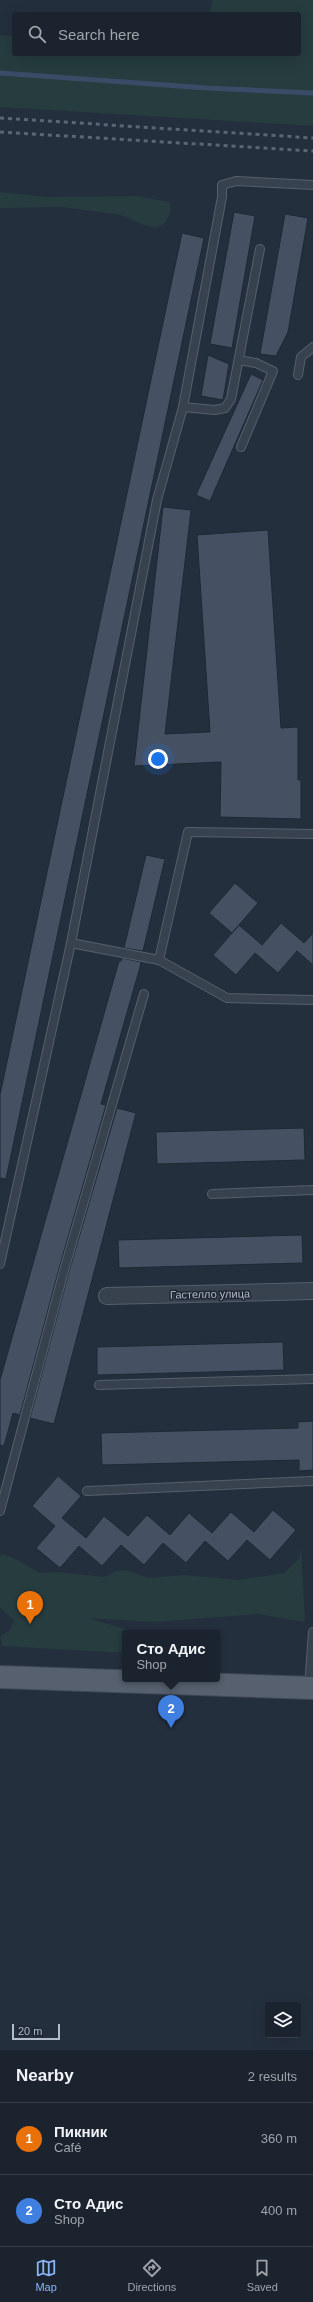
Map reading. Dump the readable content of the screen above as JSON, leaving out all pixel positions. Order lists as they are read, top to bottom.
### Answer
{
  "streets": {
    "street": ["Гастелло улица"]
  },
  "scale_bar": "20 m",
  "page": {
    "search": "Search here",
    "pins": ["1", "2"],
    "popup": ["Сто Адис", "Shop"],
    "scale": "20 m",
    "heading": ["Nearby", "2 results"],
    "list": [
      {
        "mark": "1",
        "name": "Пикник",
        "note": "Café",
        "value": "360 m"
      },
      {
        "mark": "2",
        "name": "Сто Адис",
        "note": "Shop",
        "value": "400 m"
      }
    ],
    "nav": ["Map", "Directions", "Saved"]
  }
}
